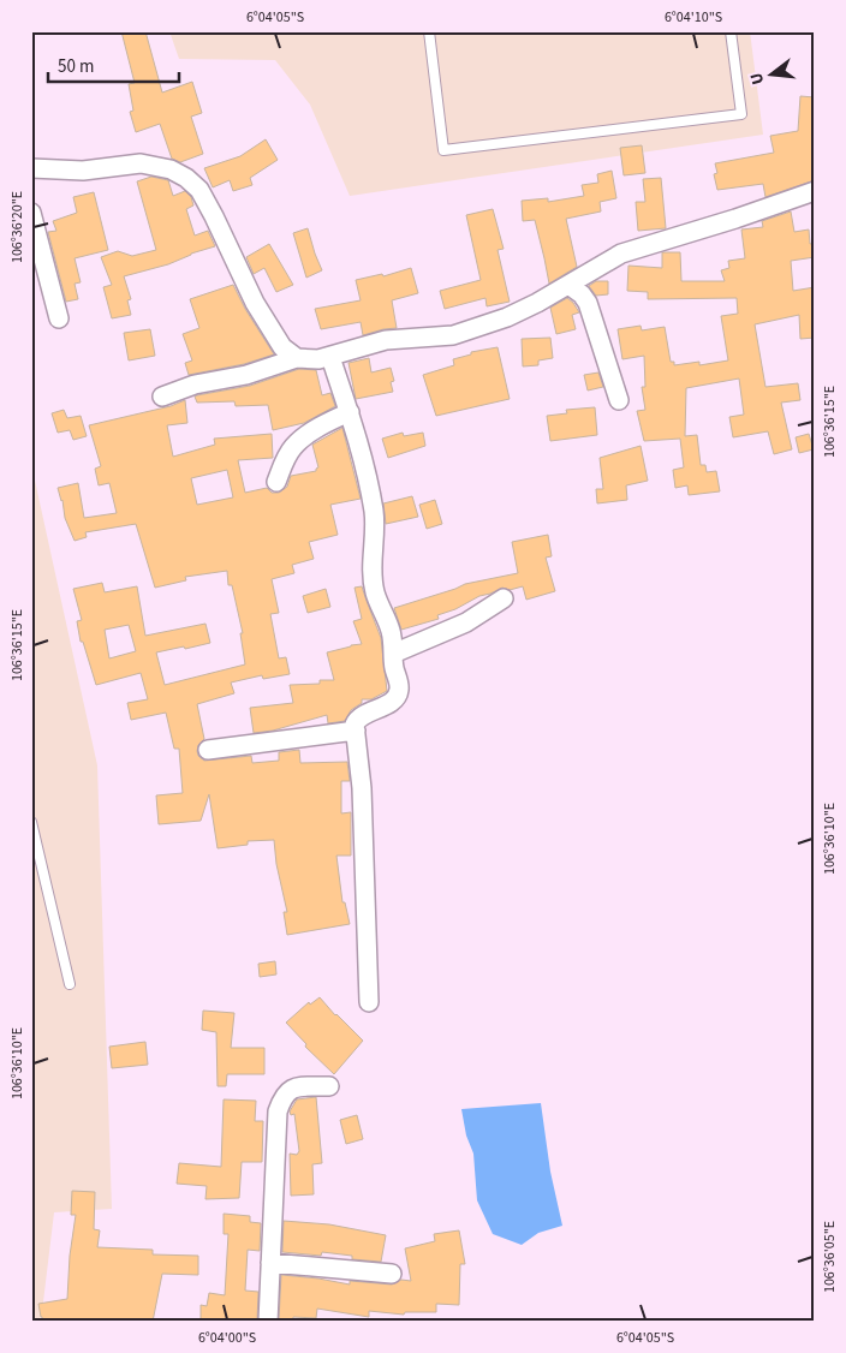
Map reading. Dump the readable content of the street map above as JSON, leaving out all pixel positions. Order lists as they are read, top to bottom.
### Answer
{
  "scale_bar": "50 m",
  "north": "left",
  "coordinates": [
    "6°04'05\"S",
    "6°04'10\"S",
    "106°36'20\"E",
    "106°36'15\"E",
    "106°36'10\"E",
    "106°36'05\"E",
    "6°04'00\"S"
  ]
}
